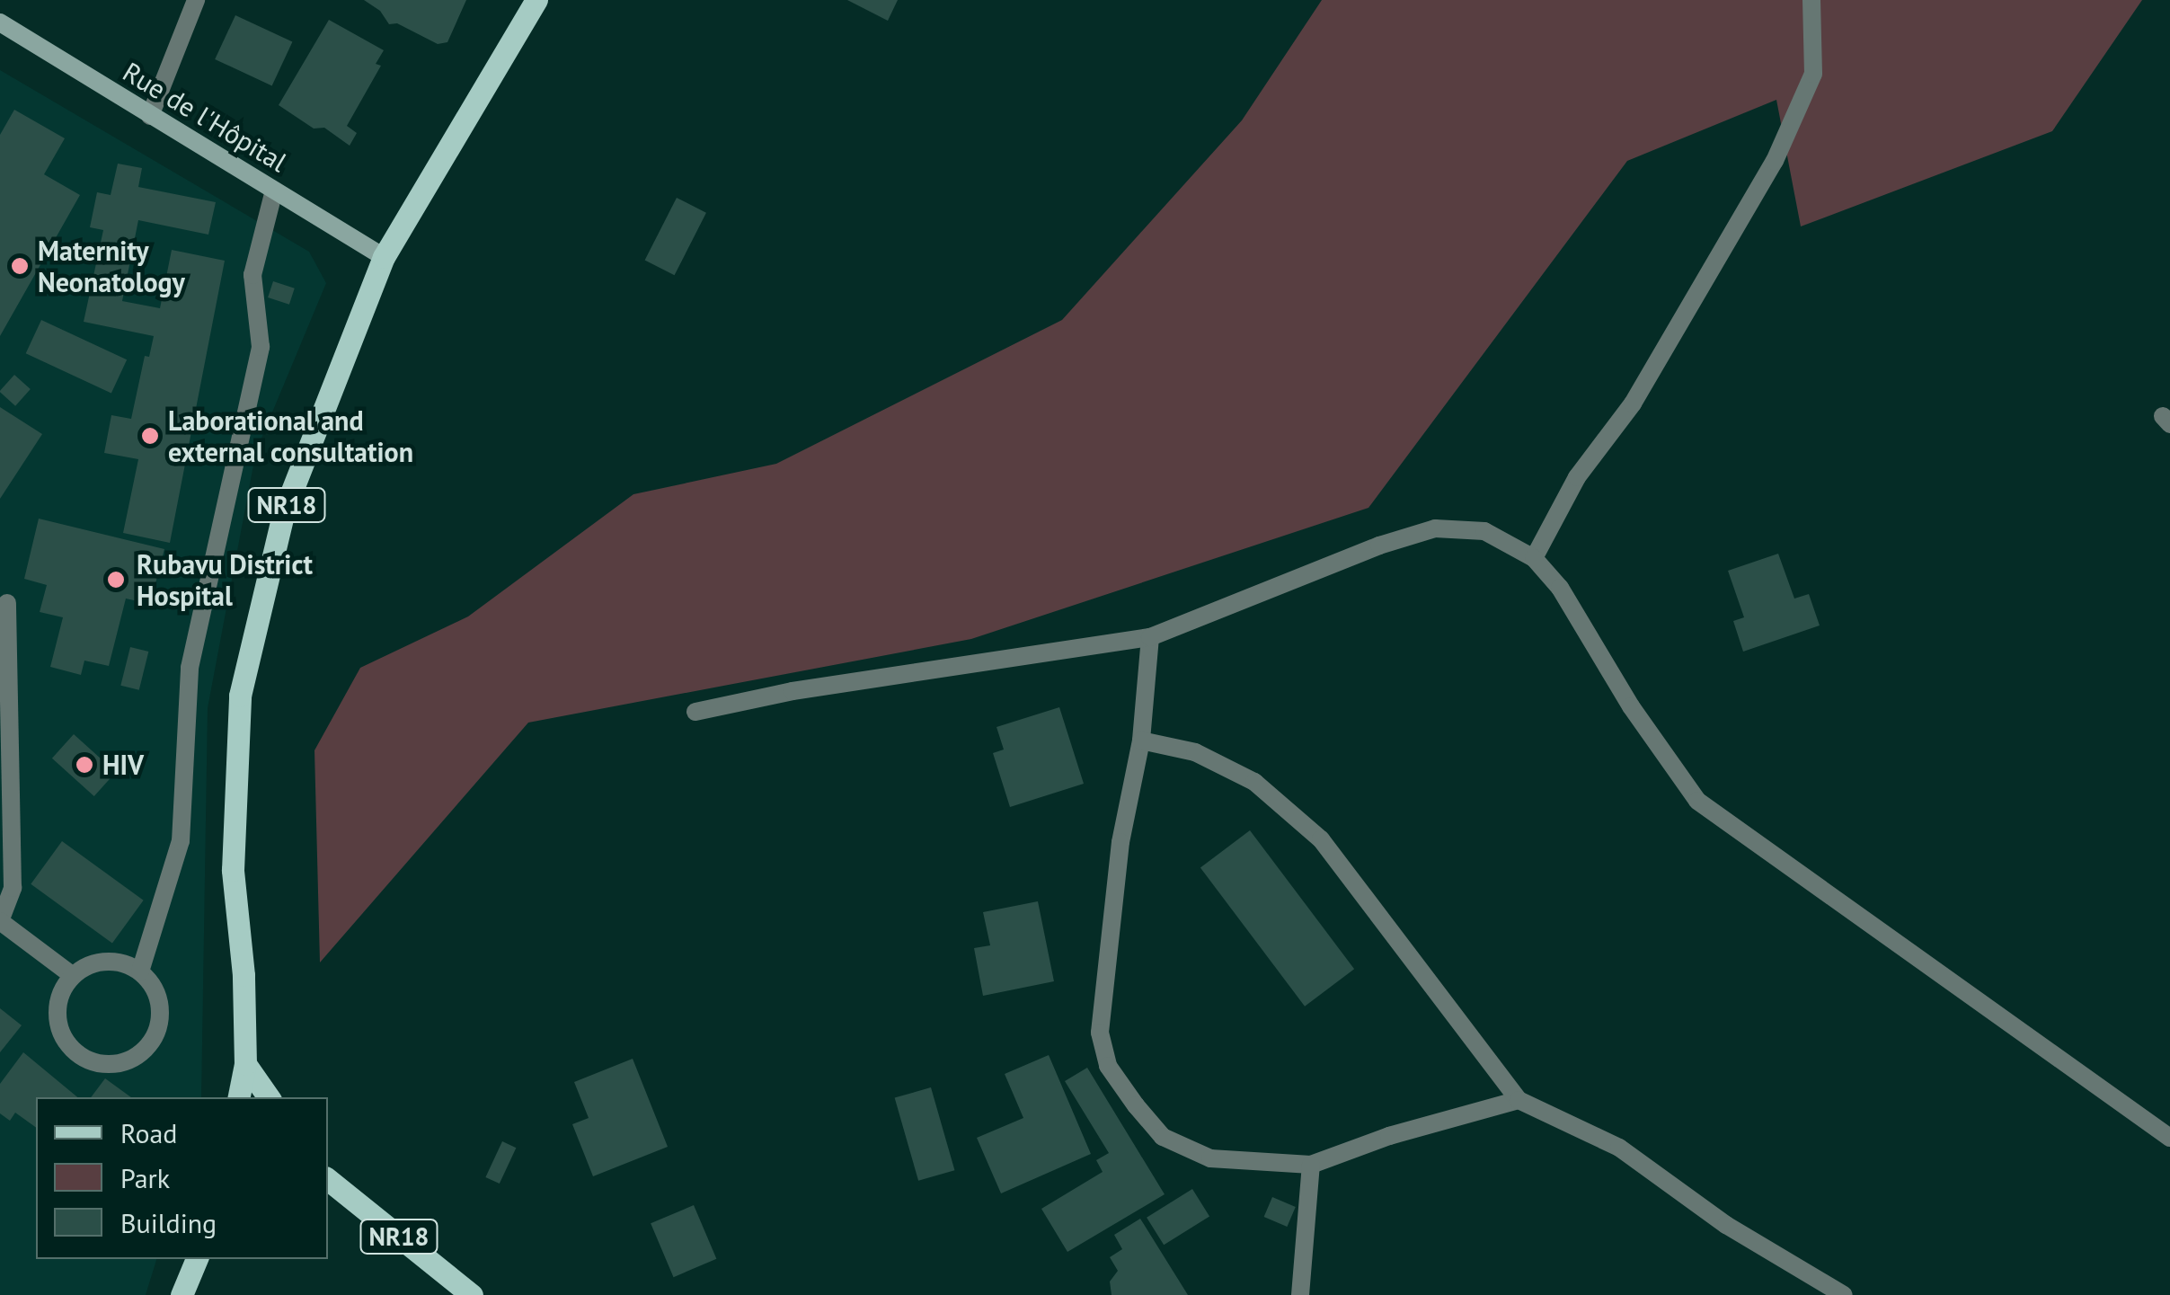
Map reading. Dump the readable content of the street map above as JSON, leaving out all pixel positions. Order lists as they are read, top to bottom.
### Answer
{
  "streets": {
    "main road": ["NR18"],
    "street": ["Rue de l'Hôpital"]
  },
  "crossings": [
    ["Rue de l'Hôpital", "NR18"]
  ],
  "places": [
    "Maternity Neonatology",
    "Laborational and external consultation",
    "Rubavu District Hospital",
    "HIV"
  ],
  "legend": ["Road", "Park", "Building"]
}
